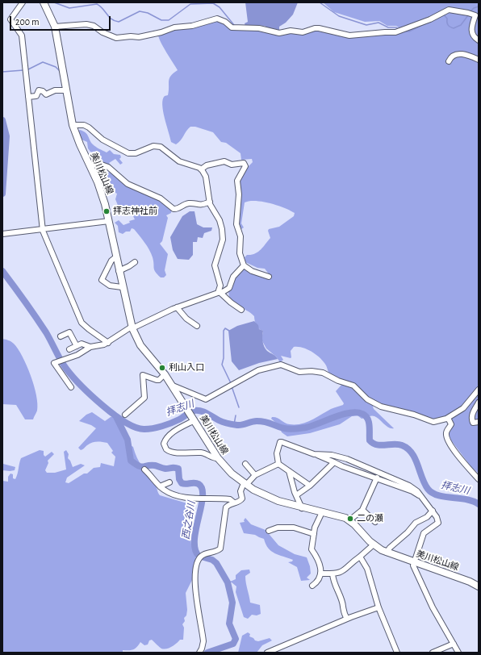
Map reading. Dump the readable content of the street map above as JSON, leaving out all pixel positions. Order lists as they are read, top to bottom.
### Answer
{
  "streets": {
    "main road": ["美川松山線"]
  },
  "water": ["拝志川", "西之谷川"],
  "places": ["拝志神社前", "利山入口", "二の瀬"],
  "scale_bar": "200 m"
}
